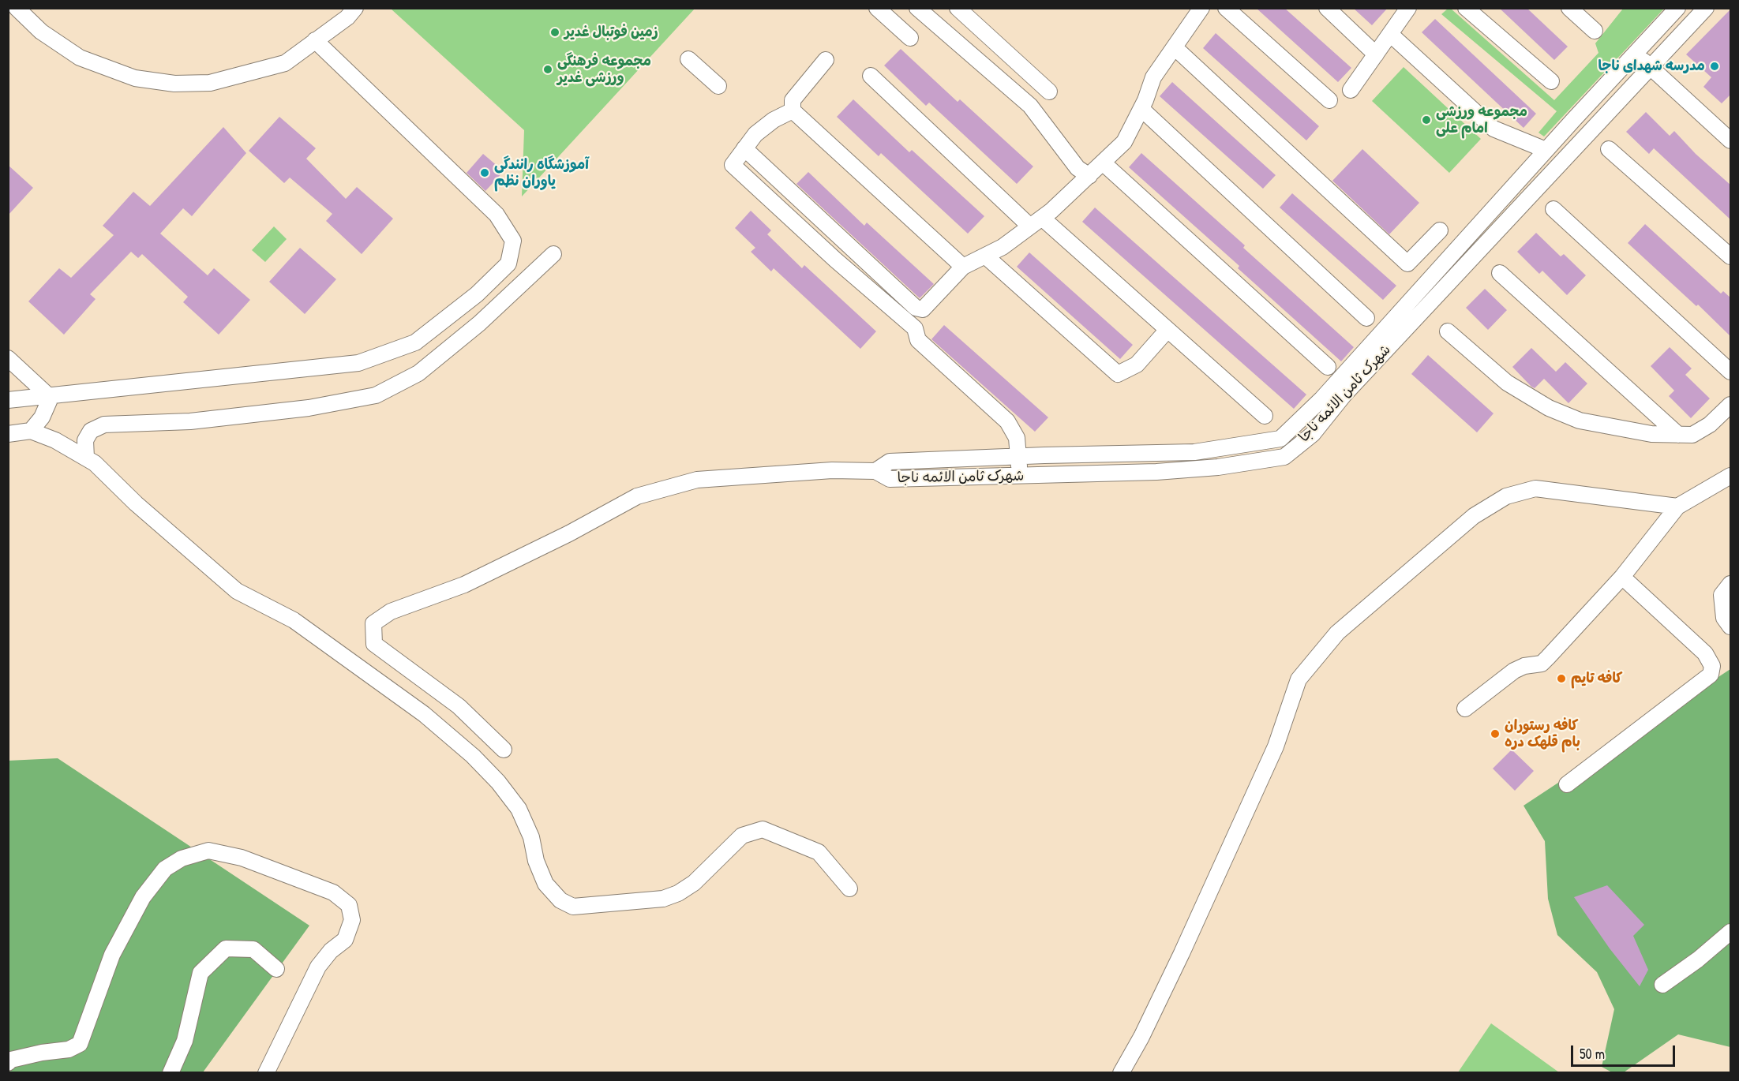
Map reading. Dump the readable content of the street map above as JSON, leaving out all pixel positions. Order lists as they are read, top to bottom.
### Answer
{
  "streets": {
    "street": ["شهرک ثامن الائمه ناجا"]
  },
  "places": [
    "زمین فوتبال غدیر",
    "مدرسه شهدای ناجا",
    "مجموعه فرهنگی ورزشی غدیر",
    "مجموعه ورزشی امام علی",
    "آموزشگاه رانندگی یاوران نظم",
    "کافه تایم",
    "کافه رستوران بام قلهک دره"
  ],
  "scale_bar": "50 m"
}
